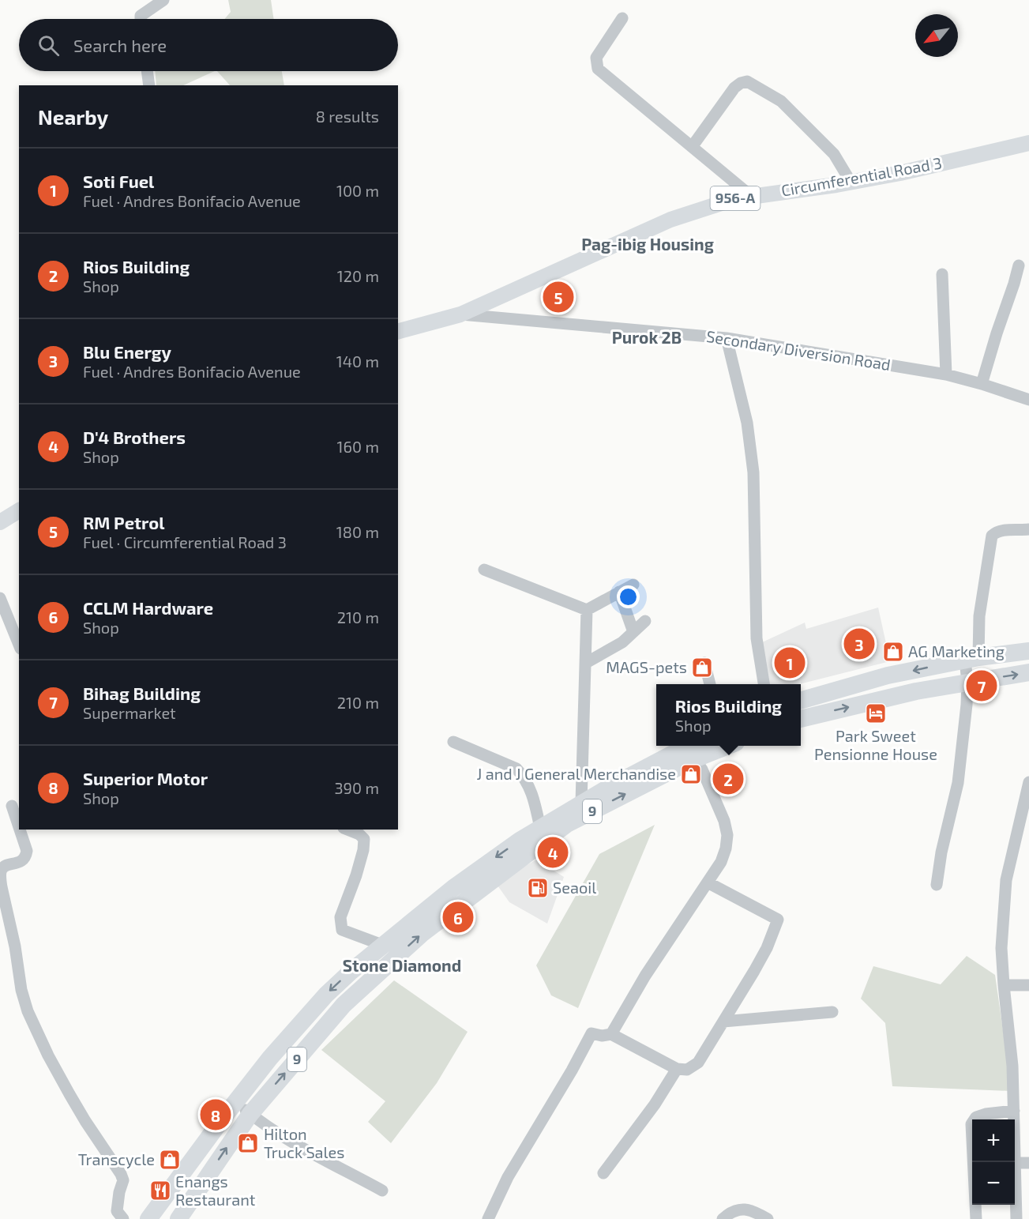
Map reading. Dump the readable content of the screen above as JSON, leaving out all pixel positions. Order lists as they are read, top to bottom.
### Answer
{
  "streets": {
    "highway": ["9"],
    "main road": ["Circumferential Road 3", "956-A", "Secondary Diversion Road"]
  },
  "crossings": [
    ["Circumferential Road 3", "Secondary Diversion Road"]
  ],
  "districts": ["Pag-ibig Housing", "Purok 2B", "Stone Diamond"],
  "places": {
    "shop": [
      "AG Marketing",
      "MAGS-pets",
      "J and J General Merchandise",
      "Hilton Truck Sales",
      "Transcycle"
    ],
    "hotel": ["Park Sweet Pensionne House"],
    "fuel station": ["Seaoil"],
    "restaurant": ["Enangs Restaurant"]
  },
  "north": "bottom left",
  "page": {
    "search": "Search here",
    "heading": ["Nearby", "8 results"],
    "list": [
      {
        "mark": "1",
        "name": "Soti Fuel",
        "note": "Fuel · Andres Bonifacio Avenue",
        "value": "100 m"
      },
      {
        "mark": "2",
        "name": "Rios Building",
        "note": "Shop",
        "value": "120 m"
      },
      {
        "mark": "3",
        "name": "Blu Energy",
        "note": "Fuel · Andres Bonifacio Avenue",
        "value": "140 m"
      },
      {
        "mark": "4",
        "name": "D'4 Brothers",
        "note": "Shop",
        "value": "160 m"
      },
      {
        "mark": "5",
        "name": "RM Petrol",
        "note": "Fuel · Circumferential Road 3",
        "value": "180 m"
      },
      {
        "mark": "6",
        "name": "CCLM Hardware",
        "note": "Shop",
        "value": "210 m"
      },
      {
        "mark": "7",
        "name": "Bihag Building",
        "note": "Supermarket",
        "value": "210 m"
      },
      {
        "mark": "8",
        "name": "Superior Motor",
        "note": "Shop",
        "value": "390 m"
      }
    ],
    "pins": [
      "5",
      "3",
      "1",
      "7",
      "2",
      "4",
      "6",
      "8"
    ],
    "popup": ["Rios Building", "Shop"],
    "map_buttons": ["+", "−"]
  }
}
